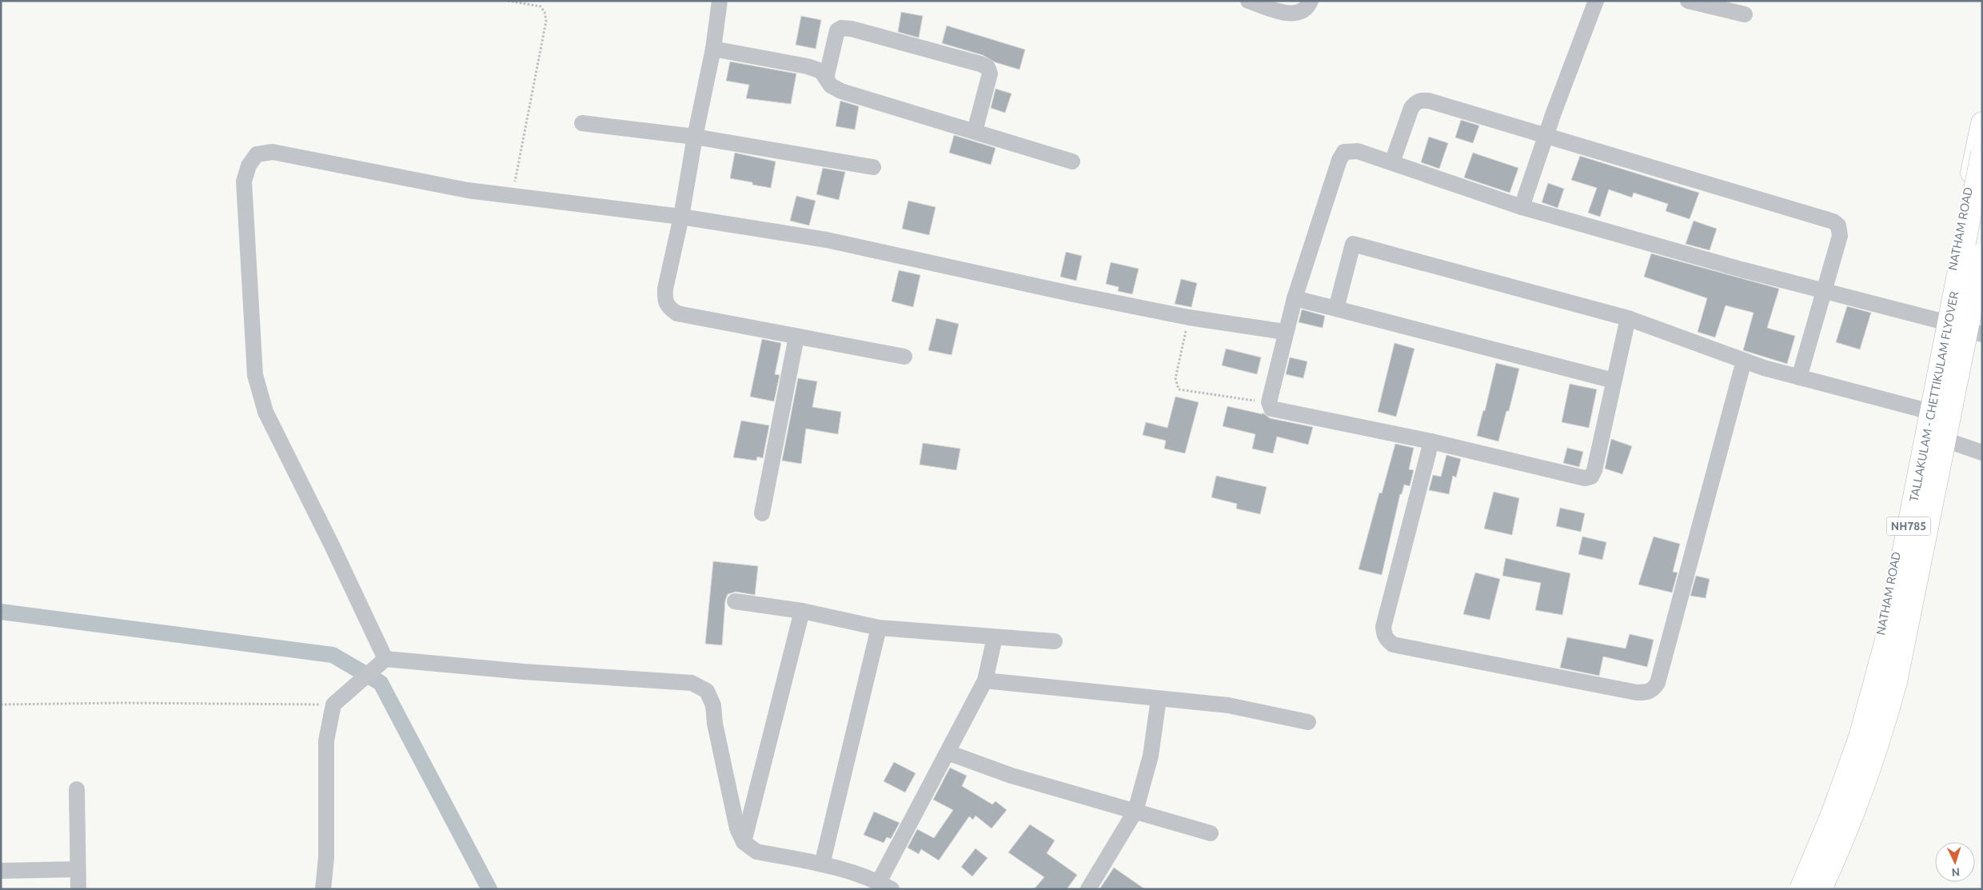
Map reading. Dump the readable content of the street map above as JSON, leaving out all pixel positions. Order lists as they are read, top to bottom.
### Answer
{
  "streets": {
    "main road": ["NATHAM ROAD", "TALLAKULAM - CHETTIKULAM FLYOVER", "NH785"]
  },
  "north": "bottom"
}
